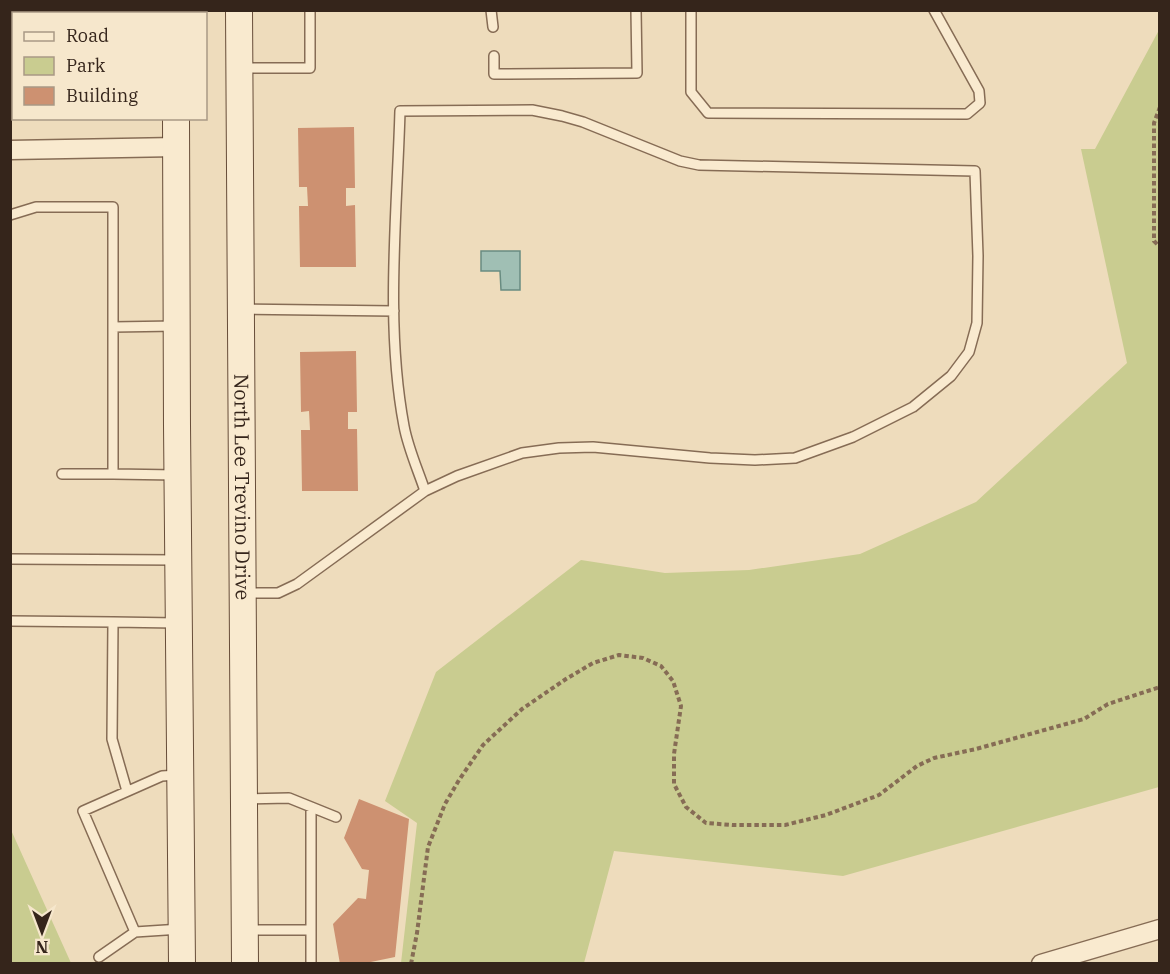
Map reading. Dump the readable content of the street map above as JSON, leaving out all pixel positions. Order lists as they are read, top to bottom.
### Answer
{
  "streets": {
    "main road": ["North Lee Trevino Drive"]
  },
  "legend": ["Road", "Park", "Building"],
  "north": "bottom"
}
